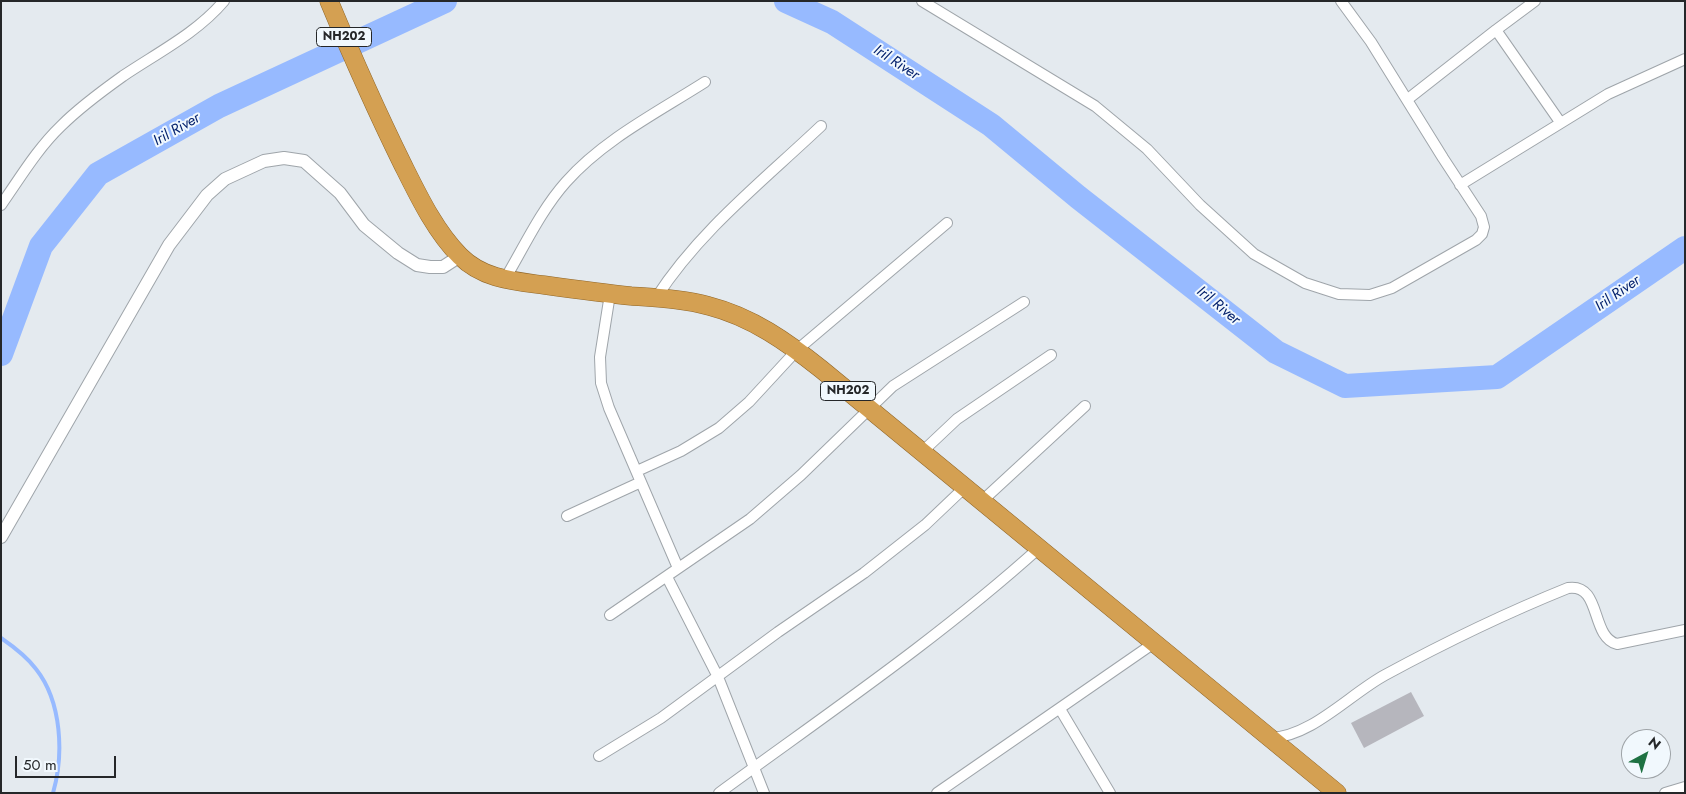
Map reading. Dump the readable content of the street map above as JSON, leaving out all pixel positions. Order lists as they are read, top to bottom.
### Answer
{
  "streets": {
    "highway": ["NH202"]
  },
  "water": ["Iril River"],
  "scale_bar": "50 m",
  "north": "top right"
}
